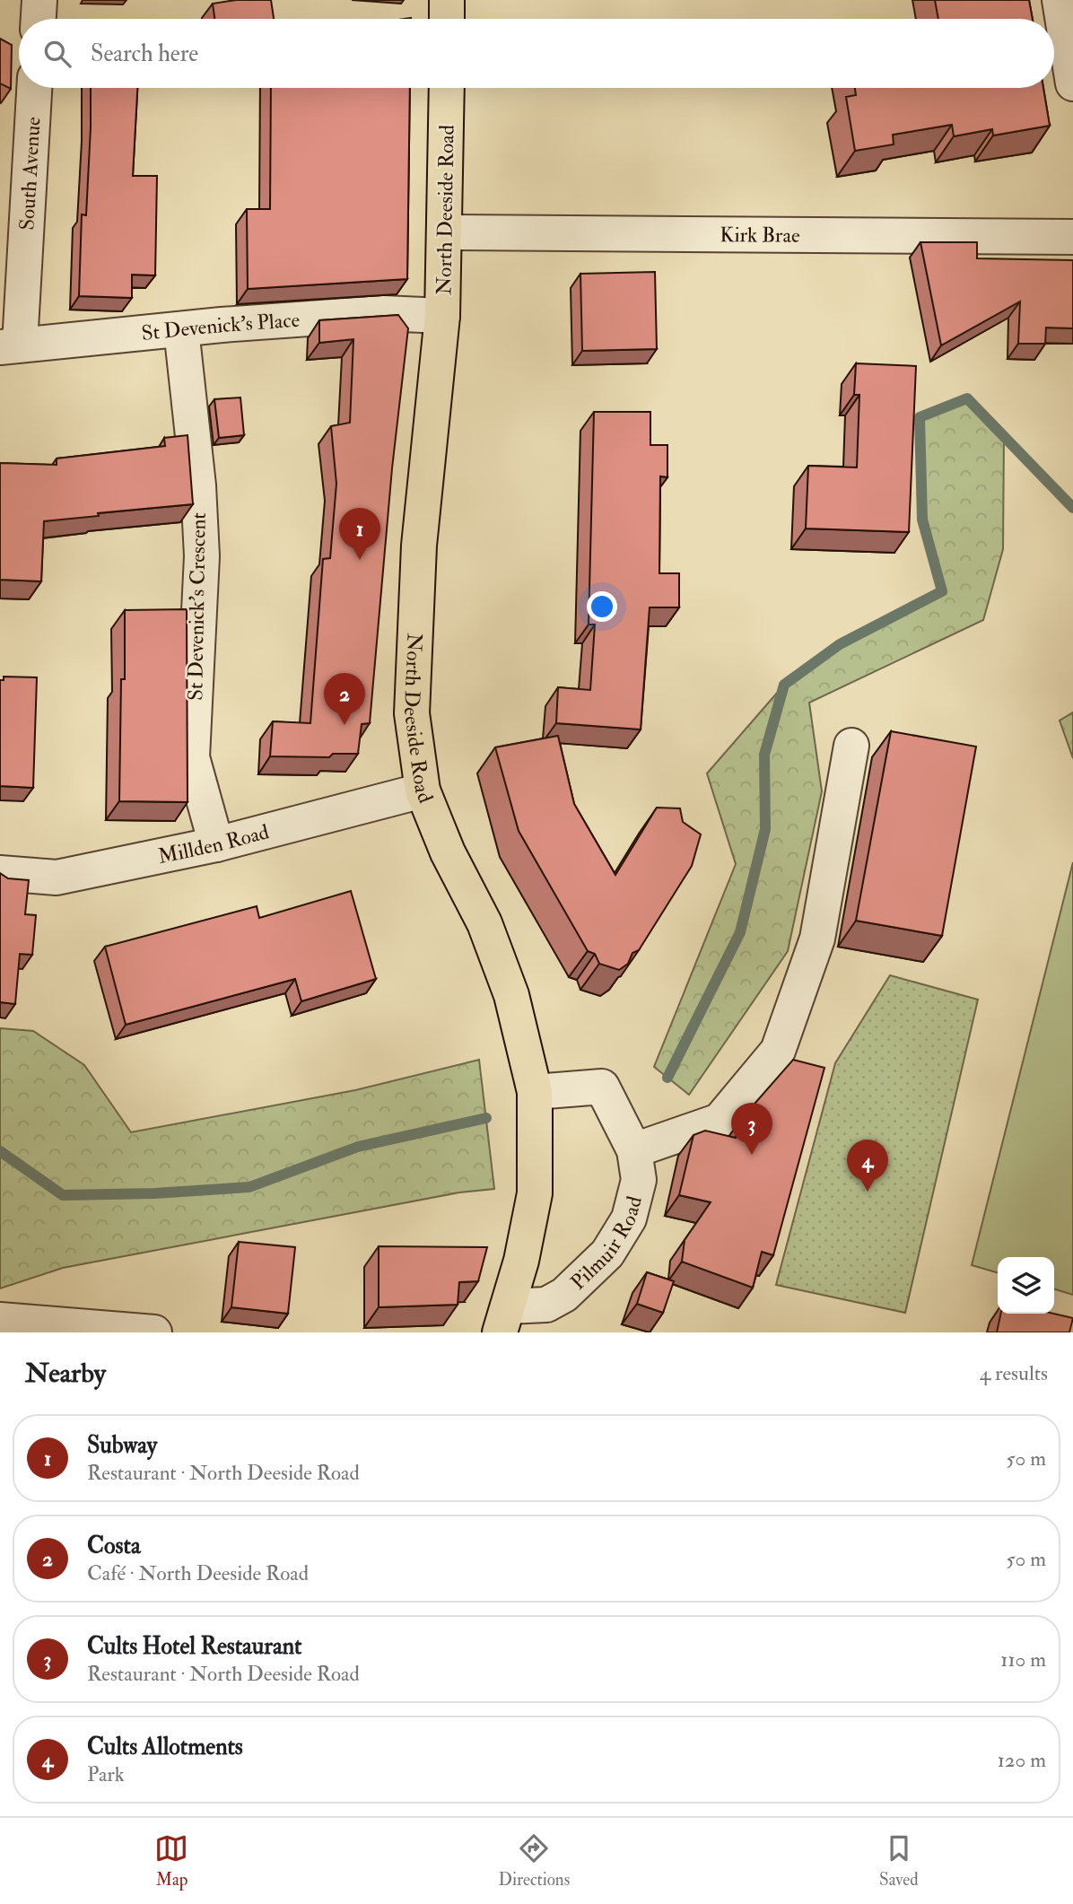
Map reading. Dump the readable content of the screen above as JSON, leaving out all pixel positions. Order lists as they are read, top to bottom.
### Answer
{
  "streets": {
    "main road": ["North Deeside Road"],
    "street": [
      "South Avenue",
      "Kirk Brae",
      "St Devenick's Place",
      "St Devenick's Crescent",
      "Millden Road",
      "Pilmuir Road"
    ]
  },
  "crossings": [
    ["South Avenue", "St Devenick's Place"],
    ["North Deeside Road", "Kirk Brae"],
    ["North Deeside Road", "St Devenick's Place"],
    ["North Deeside Road", "Millden Road"],
    ["North Deeside Road", "Pilmuir Road"],
    ["St Devenick's Place", "St Devenick's Crescent"],
    ["St Devenick's Crescent", "Millden Road"]
  ],
  "page": {
    "search": "Search here",
    "pins": [
      "1",
      "2",
      "3",
      "4"
    ],
    "heading": ["Nearby", "4 results"],
    "list": [
      {
        "mark": "1",
        "name": "Subway",
        "note": "Restaurant · North Deeside Road",
        "value": "50 m"
      },
      {
        "mark": "2",
        "name": "Costa",
        "note": "Café · North Deeside Road",
        "value": "50 m"
      },
      {
        "mark": "3",
        "name": "Cults Hotel Restaurant",
        "note": "Restaurant · North Deeside Road",
        "value": "110 m"
      },
      {
        "mark": "4",
        "name": "Cults Allotments",
        "note": "Park",
        "value": "120 m"
      }
    ],
    "nav": ["Map", "Directions", "Saved"]
  }
}
